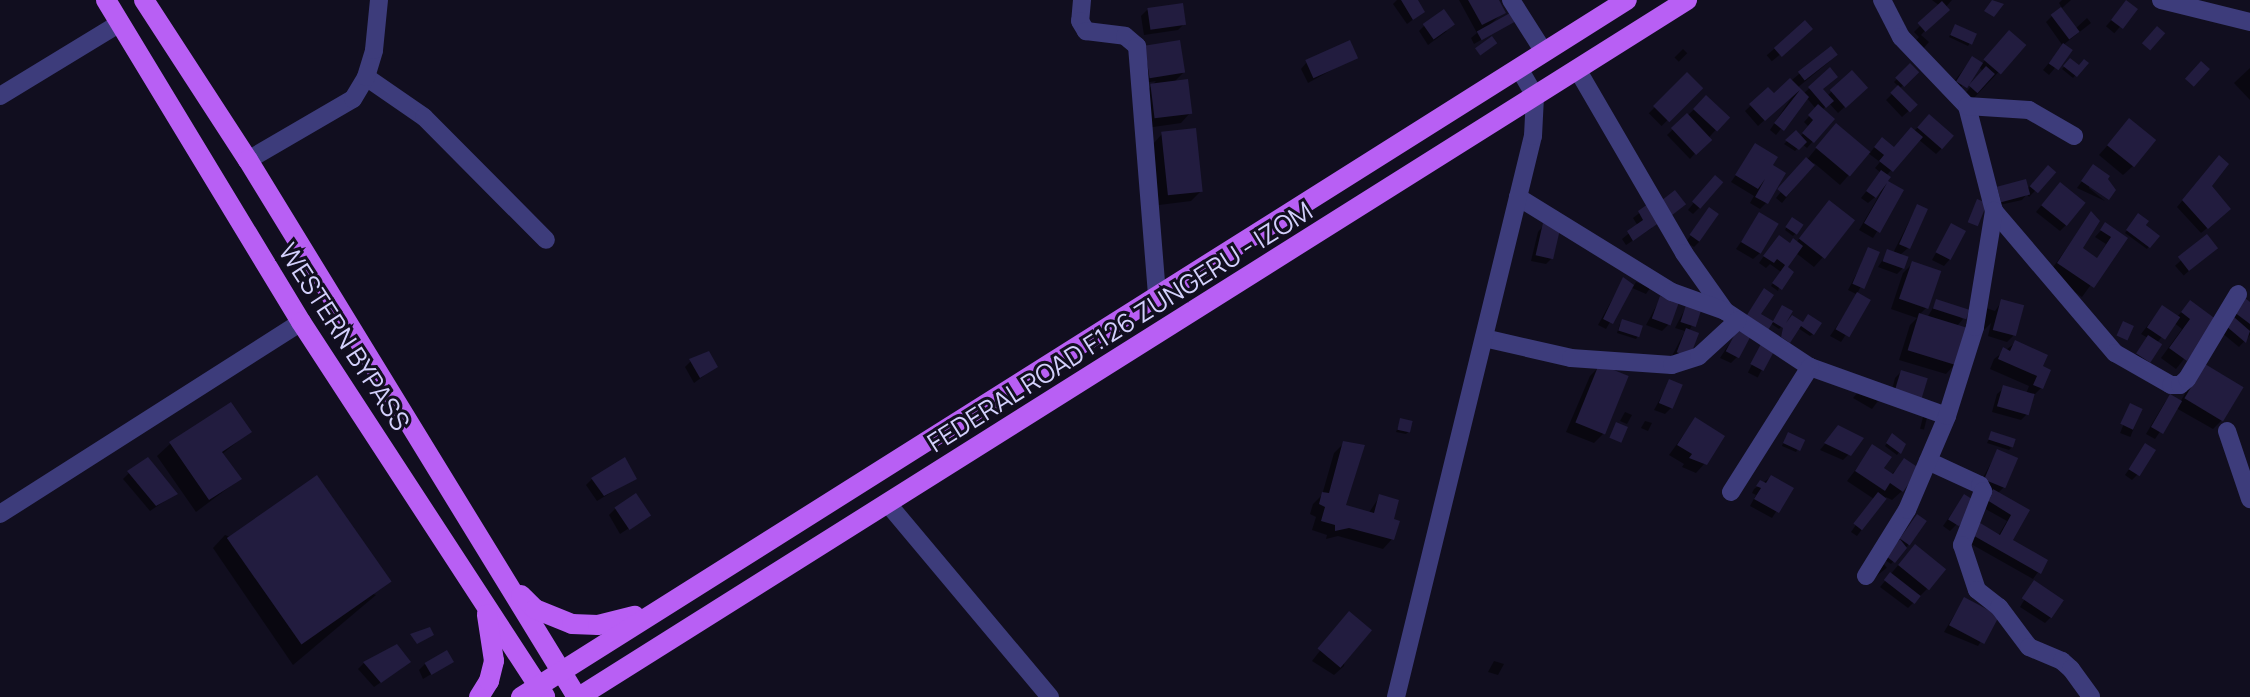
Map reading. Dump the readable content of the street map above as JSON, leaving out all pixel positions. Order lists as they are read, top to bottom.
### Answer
{
  "streets": {
    "main road": ["FEDERAL ROAD F.126 ZUNGERU - IZOM", "WESTERN BYPASS"]
  },
  "crossings": [
    ["FEDERAL ROAD F.126 ZUNGERU - IZOM", "WESTERN BYPASS"]
  ]
}
